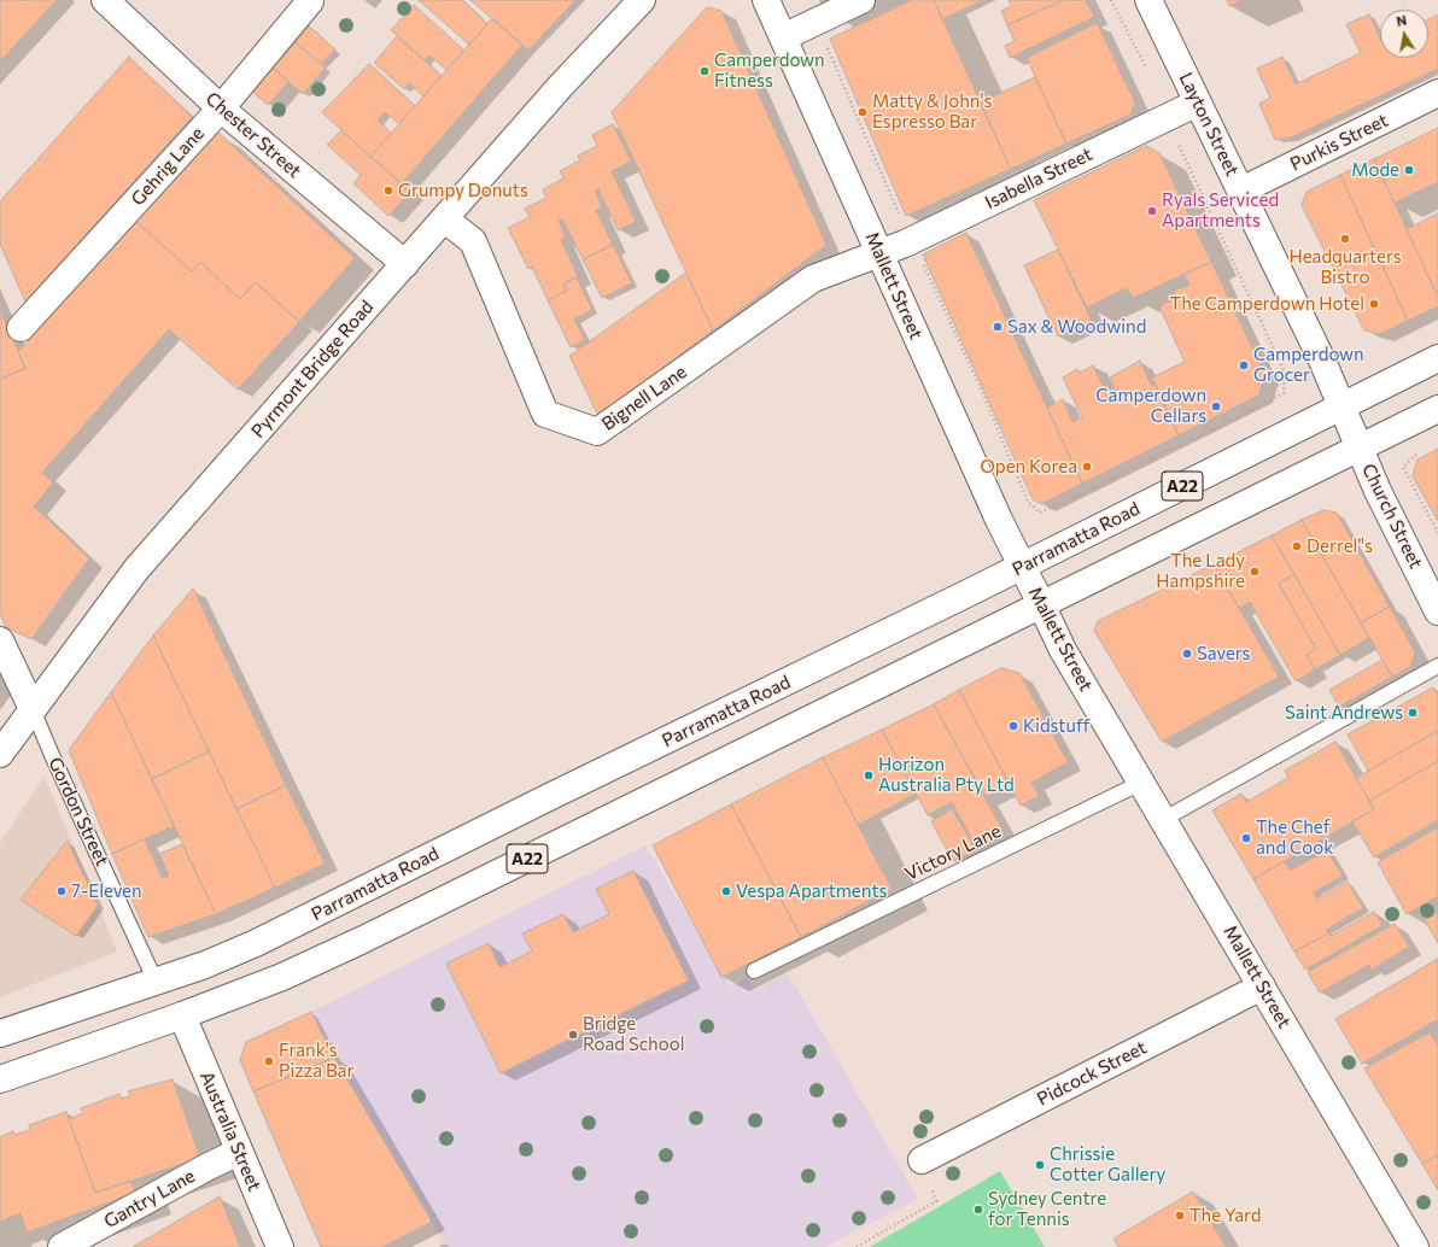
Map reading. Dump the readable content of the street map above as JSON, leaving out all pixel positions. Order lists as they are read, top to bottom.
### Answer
{
  "streets": {
    "main road": [
      "Layton Street",
      "Chester Street",
      "Purkis Street",
      "Gehrig Lane",
      "Isabella Street",
      "Mallett Street",
      "Pyrmont Bridge Road",
      "Bignell Lane",
      "A22",
      "Church Street",
      "Parramatta Road",
      "Gordon Street",
      "Pidcock Street",
      "Australia Street",
      "Gantry Lane"
    ],
    "lane": ["Victory Lane"]
  },
  "crossings": [
    ["Layton Street", "Purkis Street"],
    ["Layton Street", "Isabella Street"],
    ["Layton Street", "A22"],
    ["Layton Street", "Church Street"],
    ["Layton Street", "Parramatta Road"],
    ["Chester Street", "Gehrig Lane"],
    ["Chester Street", "Pyrmont Bridge Road"],
    ["Isabella Street", "Mallett Street"],
    ["Isabella Street", "Bignell Lane"],
    ["Mallett Street", "Bignell Lane"],
    ["Mallett Street", "A22"],
    ["Mallett Street", "Parramatta Road"],
    ["Mallett Street", "Victory Lane"],
    ["Mallett Street", "Pidcock Street"],
    ["Pyrmont Bridge Road", "Bignell Lane"],
    ["Pyrmont Bridge Road", "Gordon Street"],
    ["A22", "Church Street"],
    ["A22", "Australia Street"],
    ["Parramatta Road", "Gordon Street"],
    ["Australia Street", "Gantry Lane"]
  ],
  "places": [
    "Camperdown Fitness",
    "Matty & John's Espresso Bar",
    "Mode",
    "Grumpy Donuts",
    "Ryals Serviced Apartments",
    "Headquarters Bistro",
    "The Camperdown Hotel",
    "Sax & Woodwind",
    "Camperdown Grocer",
    "Camperdown Cellars",
    "Open Korea",
    "Derrel\"s",
    "The Lady Hampshire",
    "Savers",
    "Saint Andrews",
    "Kidstuff",
    "Horizon Australia Pty Ltd",
    "The Chef and Cook",
    "7-Eleven",
    "Vespa Apartments",
    "Bridge Road School",
    "Frank's Pizza Bar",
    "Chrissie Cotter Gallery",
    "Sydney Centre for Tennis",
    "The Yard"
  ],
  "north": "top"
}
